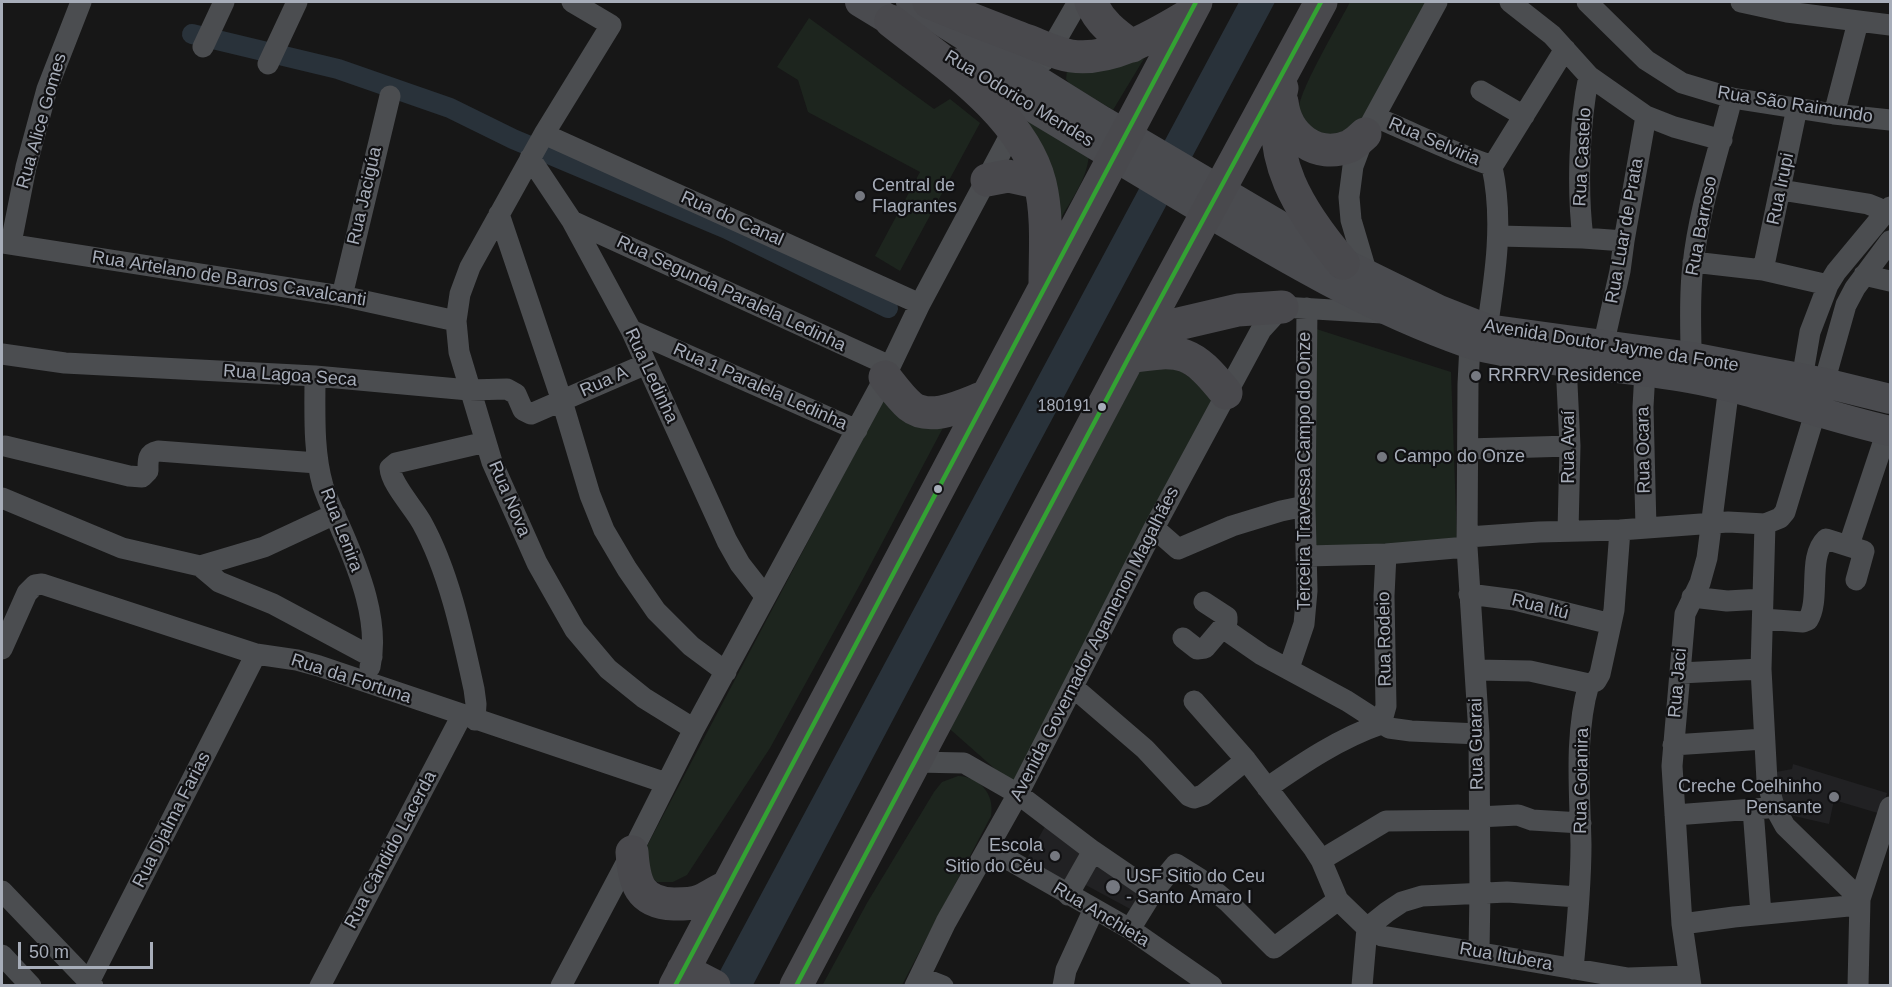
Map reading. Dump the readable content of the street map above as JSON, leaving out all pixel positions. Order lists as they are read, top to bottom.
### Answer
{
  "streets": {
    "main road": ["Rua Odorico Mendes", "Avenida Doutor Jayme da Fonte"],
    "street": [
      "Rua São Raimundo",
      "Rua Alice Gomes",
      "Rua Selviria",
      "Rua Castelo",
      "Rua Irupi",
      "Rua Jacigúa",
      "Rua do Canal",
      "Rua Barroso",
      "Rua Luar de Prata",
      "Rua Artelano de Barros Cavalcanti",
      "Rua Segunda Paralela Ledinha",
      "Rua Lagoa Seca",
      "Rua Ledinha",
      "Rua A",
      "Rua 1 Paralela Ledinha",
      "Rua Avaí",
      "Rua Ocara",
      "Terceira Travessa Campo do Onze",
      "Rua Nova",
      "Rua Lenira",
      "Rua Itú",
      "Rua Rodeio",
      "Avenida Governador Agamenon Magalhães",
      "Rua da Fortuna",
      "Rua Jaci",
      "Rua Guarai",
      "Rua Goianira",
      "Rua Djalma Farias",
      "Rua Cândido Lacerda",
      "Rua Anchieta",
      "Rua Itubera"
    ]
  },
  "crossings": [
    ["Rua Odorico Mendes", "Avenida Doutor Jayme da Fonte"],
    ["Rua São Raimundo", "Rua Irupi"],
    ["Rua São Raimundo", "Rua Barroso"],
    ["Rua Alice Gomes", "Rua Artelano de Barros Cavalcanti"],
    ["Rua Selviria", "Rua Guarai"],
    ["Rua Jacigúa", "Rua Artelano de Barros Cavalcanti"],
    ["Rua do Canal", "Rua Ledinha"],
    ["Rua do Canal", "Rua Nova"],
    ["Rua Barroso", "Avenida Doutor Jayme da Fonte"],
    ["Rua Luar de Prata", "Avenida Doutor Jayme da Fonte"],
    ["Rua Artelano de Barros Cavalcanti", "Rua Nova"],
    ["Rua Segunda Paralela Ledinha", "Rua Ledinha"],
    ["Avenida Doutor Jayme da Fonte", "Rua Avaí"],
    ["Avenida Doutor Jayme da Fonte", "Rua Ocara"],
    ["Avenida Doutor Jayme da Fonte", "Terceira Travessa Campo do Onze"],
    ["Avenida Doutor Jayme da Fonte", "Avenida Governador Agamenon Magalhães"],
    ["Avenida Doutor Jayme da Fonte", "Rua Jaci"],
    ["Avenida Doutor Jayme da Fonte", "Rua Guarai"],
    ["Rua Lagoa Seca", "Rua A"],
    ["Rua Lagoa Seca", "Rua Nova"],
    ["Rua Lagoa Seca", "Rua Lenira"],
    ["Rua Ledinha", "Rua A"],
    ["Rua Ledinha", "Rua 1 Paralela Ledinha"],
    ["Rua Ledinha", "Rua Nova"],
    ["Terceira Travessa Campo do Onze", "Avenida Governador Agamenon Magalhães"],
    ["Rua Lenira", "Rua da Fortuna"],
    ["Rua Itú", "Rua Guarai"],
    ["Rua Itú", "Rua Goianira"],
    ["Avenida Governador Agamenon Magalhães", "Rua Anchieta"],
    ["Rua da Fortuna", "Rua Djalma Farias"],
    ["Rua da Fortuna", "Rua Cândido Lacerda"],
    ["Rua Jaci", "Rua Itubera"],
    ["Rua Guarai", "Rua Itubera"],
    ["Rua Goianira", "Rua Itubera"]
  ],
  "places": [
    "Central de Flagrantes",
    "RRRRV Residence",
    "180191",
    "Campo do Onze",
    "Creche Coelhinho Pensante",
    "Escola Sitio do Céu",
    "USF Sitio do Ceu - Santo Amaro I"
  ],
  "scale_bar": "50 m"
}
